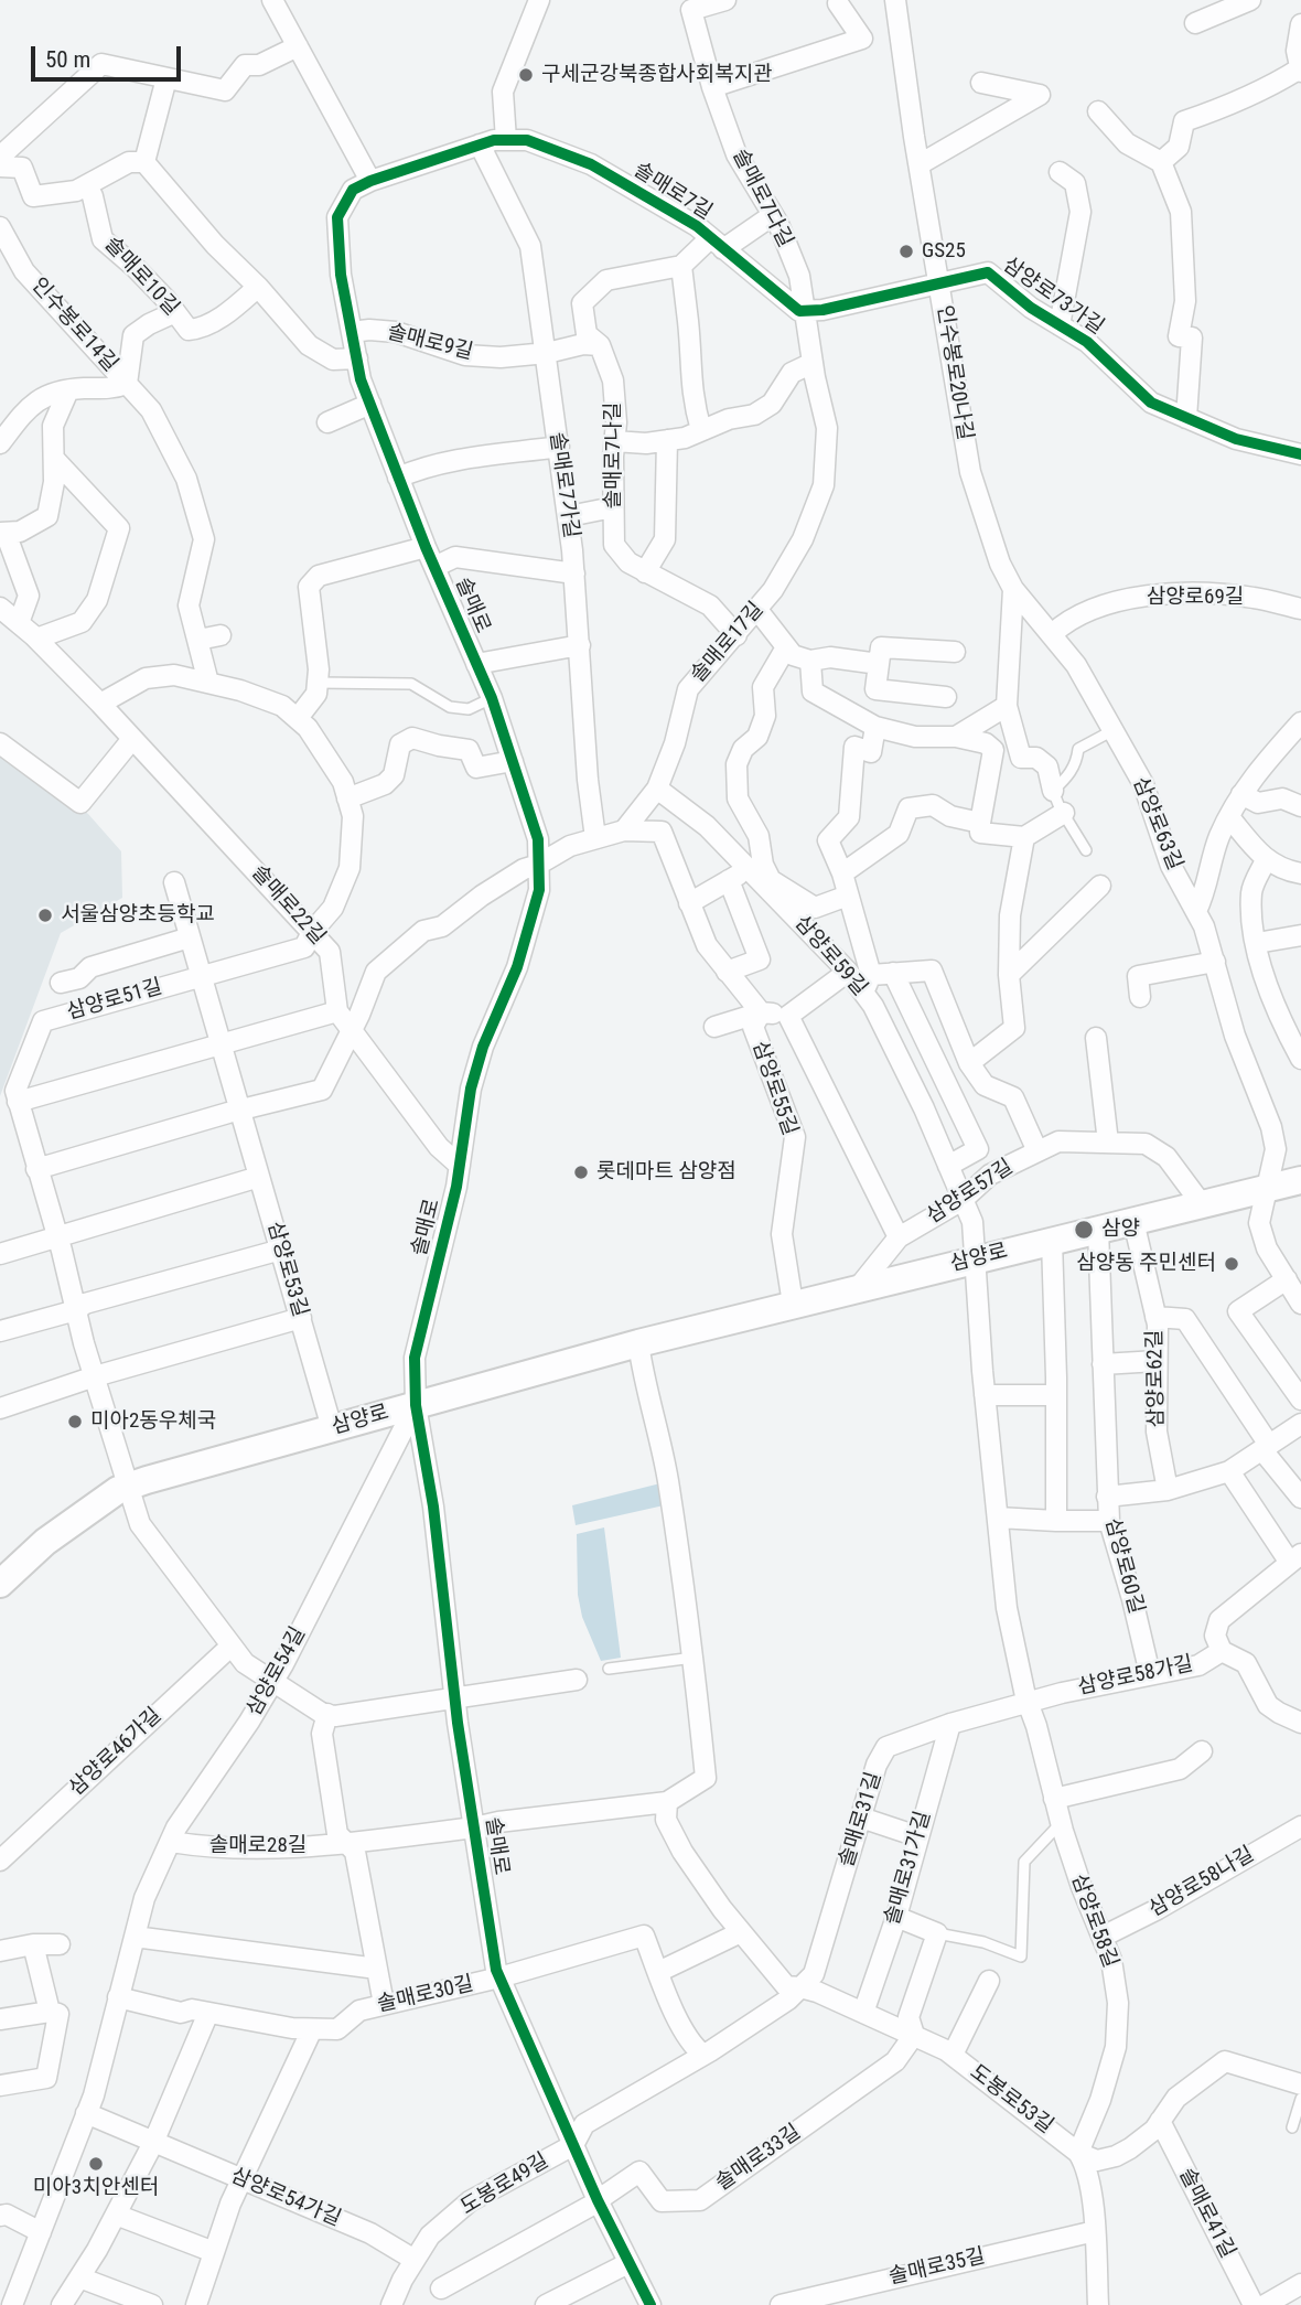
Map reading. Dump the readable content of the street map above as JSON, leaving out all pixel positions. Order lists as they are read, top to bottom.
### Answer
{
  "streets": {
    "main road": ["삼양로"],
    "street": [
      "솔매로7길",
      "솔매로7다길",
      "솔매로10길",
      "삼양로73가길",
      "인수봉로14길",
      "솔매로9길",
      "인수봉로20나길",
      "솔매로7나길",
      "솔매로7가길",
      "삼양로69길",
      "솔매로",
      "솔매로17길",
      "삼양로63길",
      "솔매로22길",
      "삼양로59길",
      "삼양로51길",
      "삼양로55길",
      "삼양로57길",
      "삼양로53길",
      "삼양로62길",
      "삼양로60길",
      "삼양로54길",
      "삼양로58가길",
      "삼양로46가길",
      "솔매로31길",
      "솔매로28길",
      "솔매로31가길",
      "삼양로58나길",
      "삼양로58길",
      "솔매로30길",
      "도봉로53길",
      "솔매로33길",
      "도봉로49길",
      "삼양로54가길",
      "솔매로41길",
      "솔매로35길"
    ]
  },
  "crossings": [
    ["솔매로7길", "솔매로7다길"],
    ["솔매로7길", "솔매로7가길"],
    ["솔매로7길", "솔매로"],
    ["솔매로7길", "솔매로17길"],
    ["솔매로7다길", "솔매로17길"],
    ["삼양로73가길", "인수봉로20나길"],
    ["솔매로9길", "솔매로7나길"],
    ["솔매로9길", "솔매로7가길"],
    ["솔매로9길", "솔매로"],
    ["인수봉로20나길", "삼양로69길"],
    ["인수봉로20나길", "삼양로63길"],
    ["솔매로7나길", "솔매로17길"],
    ["솔매로7가길", "솔매로"],
    ["삼양로69길", "삼양로63길"],
    ["솔매로", "삼양로"],
    ["솔매로", "삼양로54길"],
    ["솔매로", "솔매로31길"],
    ["솔매로", "솔매로28길"],
    ["솔매로", "솔매로30길"],
    ["솔매로", "솔매로33길"],
    ["솔매로", "도봉로49길"],
    ["솔매로17길", "삼양로59길"],
    ["솔매로17길", "삼양로55길"],
    ["삼양로63길", "삼양로"],
    ["삼양로59길", "삼양로55길"],
    ["삼양로59길", "삼양로57길"],
    ["삼양로59길", "삼양로"],
    ["삼양로59길", "삼양로58길"],
    ["삼양로51길", "삼양로"],
    ["삼양로51길", "삼양로53길"],
    ["삼양로55길", "삼양로57길"],
    ["삼양로55길", "삼양로"],
    ["삼양로57길", "삼양로"],
    ["삼양로", "삼양로53길"],
    ["삼양로", "삼양로62길"],
    ["삼양로", "삼양로60길"],
    ["삼양로", "삼양로54길"],
    ["삼양로", "삼양로58길"],
    ["삼양로60길", "삼양로58가길"],
    ["삼양로54길", "솔매로28길"],
    ["삼양로54길", "솔매로30길"],
    ["삼양로54길", "삼양로54가길"],
    ["삼양로58가길", "솔매로31길"],
    ["삼양로58가길", "삼양로58길"],
    ["솔매로31길", "솔매로31가길"],
    ["솔매로31길", "삼양로58길"],
    ["솔매로31길", "도봉로53길"],
    ["솔매로31길", "도봉로49길"],
    ["솔매로28길", "솔매로30길"],
    ["솔매로31가길", "도봉로53길"],
    ["삼양로58나길", "삼양로58길"],
    ["삼양로58길", "도봉로53길"],
    ["도봉로53길", "솔매로33길"],
    ["도봉로49길", "삼양로54가길"]
  ],
  "places": [
    "구세군강북종합사회복지관",
    "GS25",
    "서울삼양초등학교",
    "롯데마트 삼양점",
    "삼양",
    "삼양동 주민센터",
    "미아2동우체국",
    "미아3치안센터"
  ],
  "scale_bar": "50 m"
}
